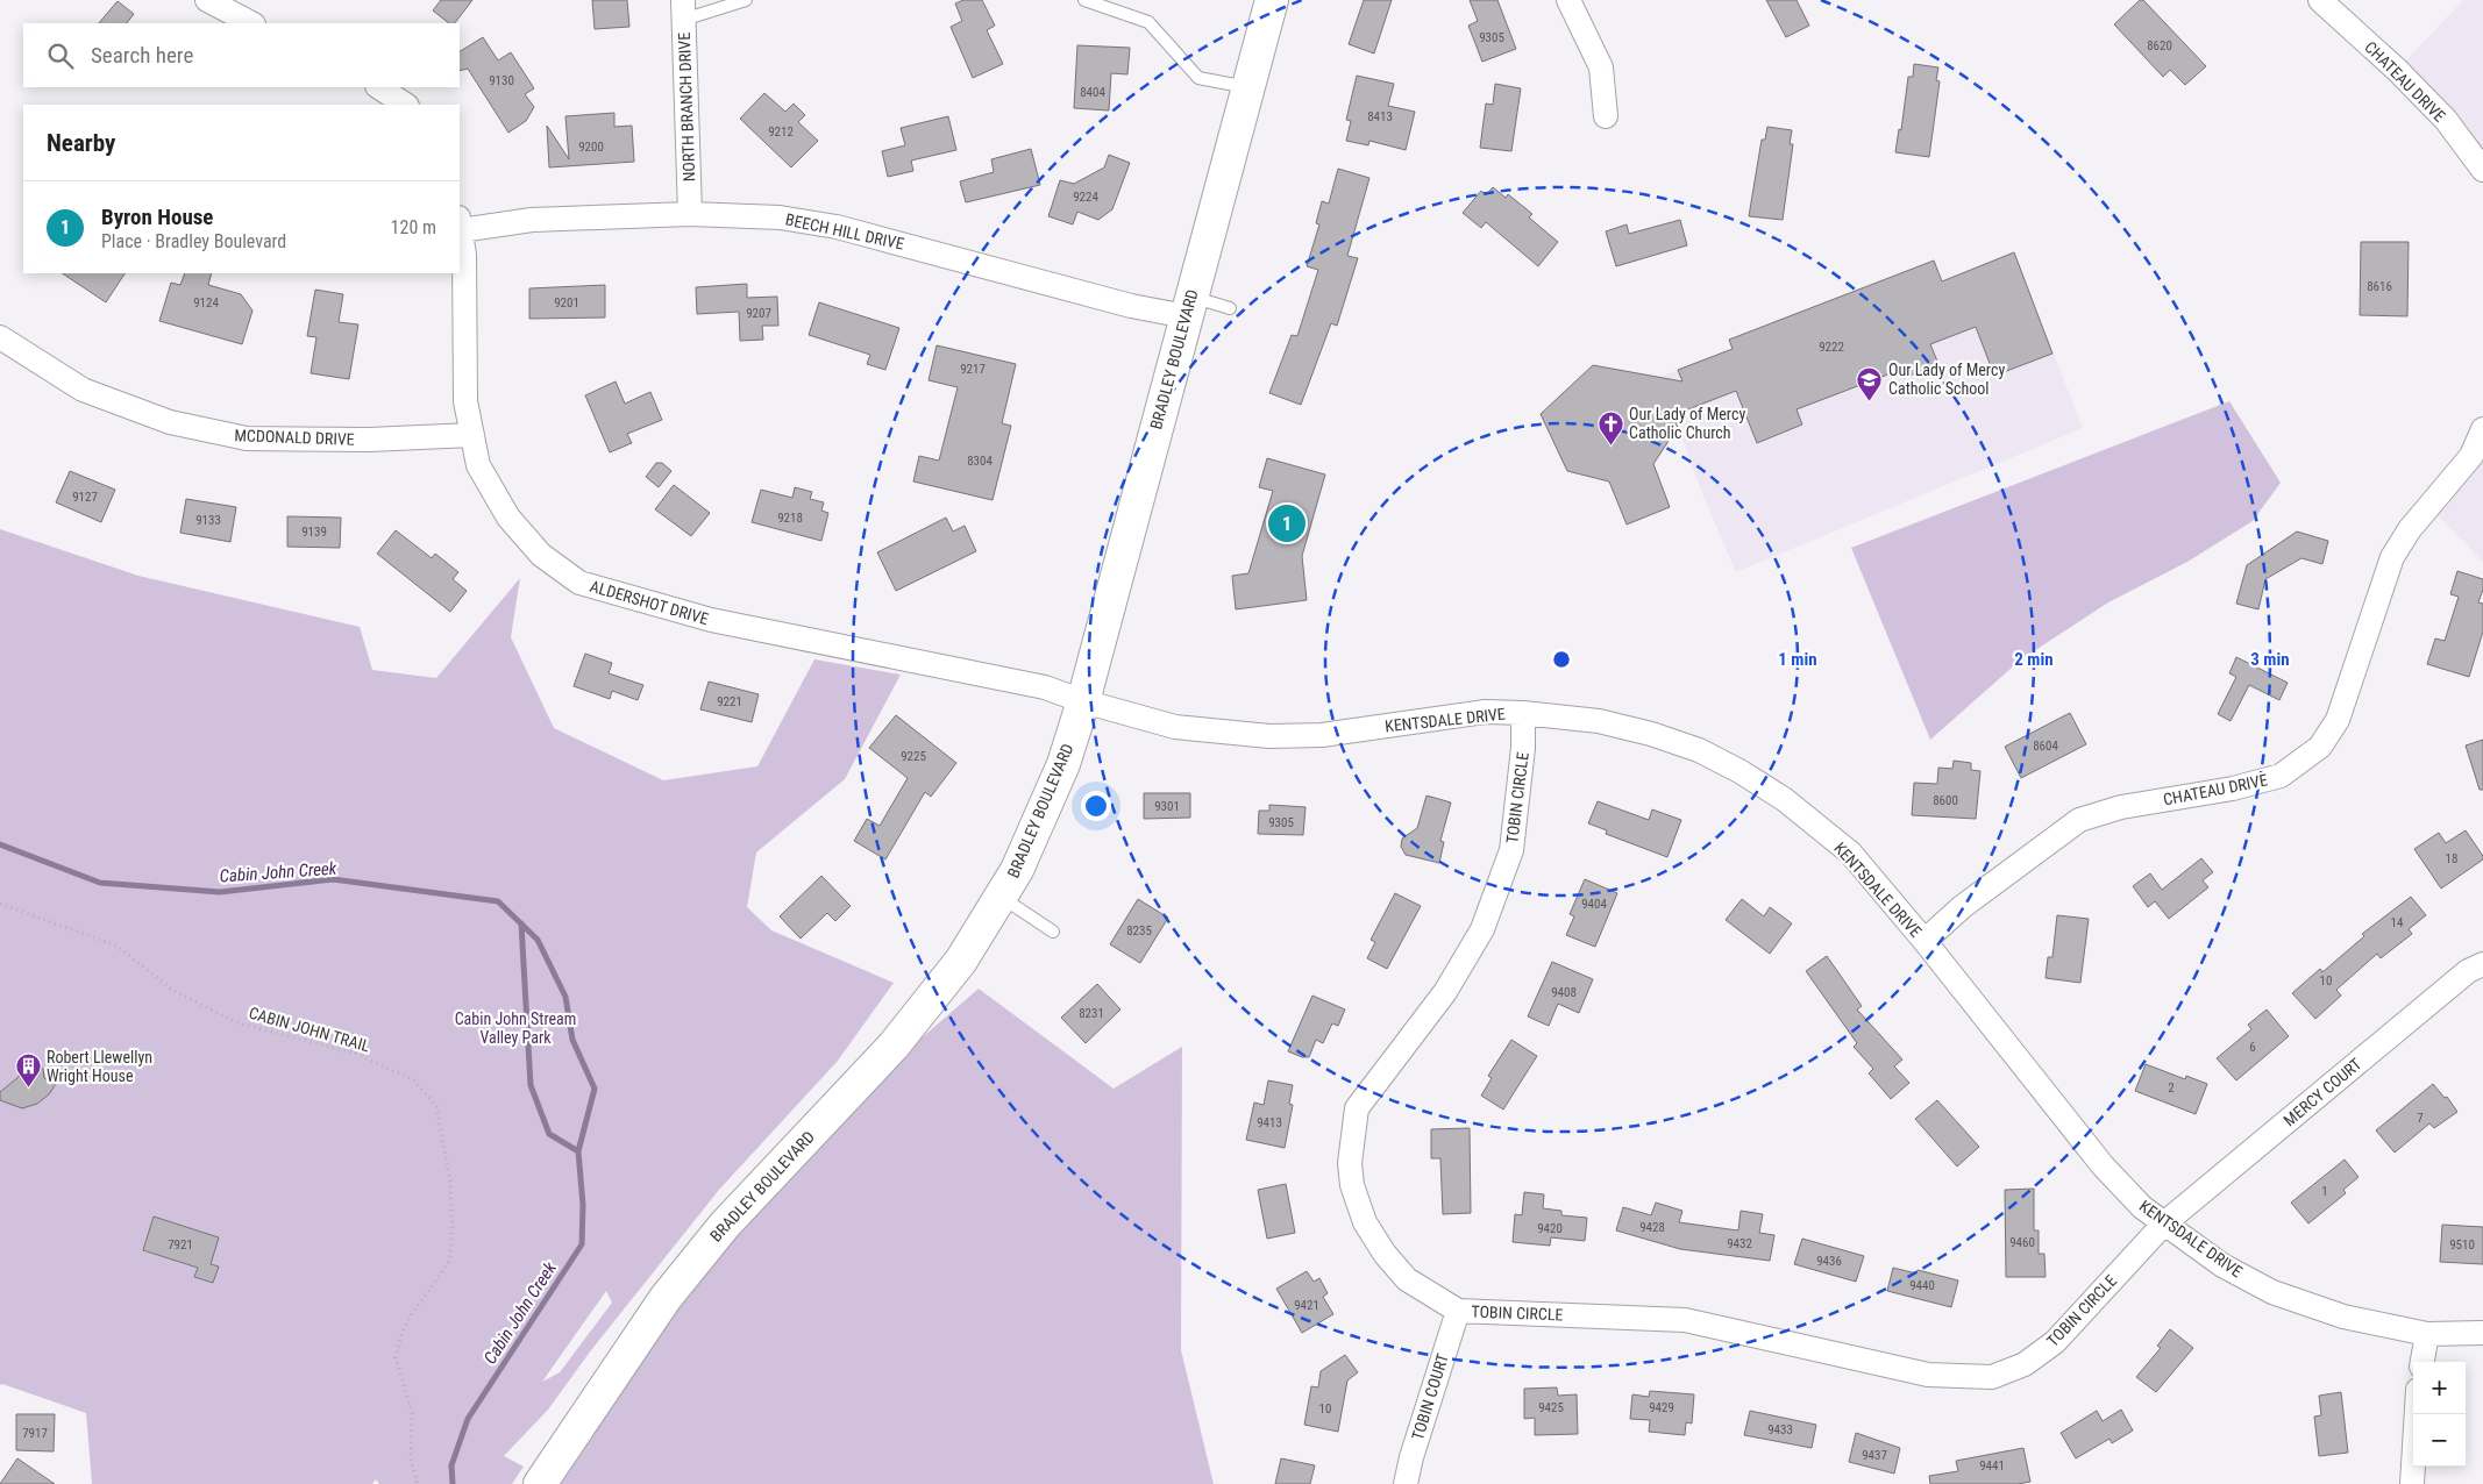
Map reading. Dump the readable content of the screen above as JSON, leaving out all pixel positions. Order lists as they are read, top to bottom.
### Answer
{
  "streets": {
    "main road": ["BRADLEY BOULEVARD"],
    "street": [
      "CHATEAU DRIVE",
      "NORTH BRANCH DRIVE",
      "BEECH HILL DRIVE",
      "MCDONALD DRIVE",
      "ALDERSHOT DRIVE",
      "KENTSDALE DRIVE",
      "TOBIN CIRCLE",
      "MERCY COURT",
      "TOBIN COURT"
    ],
    "path": ["CABIN JOHN TRAIL"]
  },
  "crossings": [
    ["CHATEAU DRIVE", "KENTSDALE DRIVE"],
    ["NORTH BRANCH DRIVE", "BEECH HILL DRIVE"],
    ["BEECH HILL DRIVE", "BRADLEY BOULEVARD"],
    ["BEECH HILL DRIVE", "ALDERSHOT DRIVE"],
    ["BRADLEY BOULEVARD", "ALDERSHOT DRIVE"],
    ["BRADLEY BOULEVARD", "KENTSDALE DRIVE"],
    ["MCDONALD DRIVE", "ALDERSHOT DRIVE"],
    ["ALDERSHOT DRIVE", "KENTSDALE DRIVE"],
    ["KENTSDALE DRIVE", "TOBIN CIRCLE"],
    ["KENTSDALE DRIVE", "MERCY COURT"],
    ["TOBIN CIRCLE", "MERCY COURT"],
    ["TOBIN CIRCLE", "TOBIN COURT"]
  ],
  "water": ["Cabin John Creek"],
  "parks": ["Cabin John Stream Valley Park"],
  "places": {
    "school or university": ["Our Lady of Mercy Catholic School"],
    "church": ["Our Lady of Mercy Catholic Church"],
    "building": ["Robert Llewellyn Wright House"]
  },
  "house_numbers": [
    "9305",
    "8620",
    "9130",
    "8404",
    "8413",
    "9212",
    "9200",
    "9224",
    "8616",
    "9124",
    "9201",
    "9207",
    "9222",
    "9217",
    "8304",
    "9127",
    "9218",
    "9133",
    "9139",
    "9221",
    "8604",
    "9225",
    "8600",
    "9301",
    "9305",
    "18",
    "9404",
    "14",
    "8235",
    "10",
    "9408",
    "8231",
    "6",
    "2",
    "7",
    "9413",
    "1",
    "9428",
    "9420",
    "9460",
    "9432",
    "7921",
    "9510",
    "9436",
    "9440",
    "9421",
    "9425",
    "9429",
    "10",
    "9433",
    "7917",
    "9437",
    "9441"
  ],
  "page": {
    "search": "Search here",
    "heading": "Nearby",
    "list": [
      {
        "mark": "1",
        "name": "Byron House",
        "note": "Place · Bradley Boulevard",
        "value": "120 m"
      }
    ],
    "pins": "1",
    "map_buttons": ["+", "−"]
  },
  "rings": ["1 min", "2 min", "3 min"]
}
